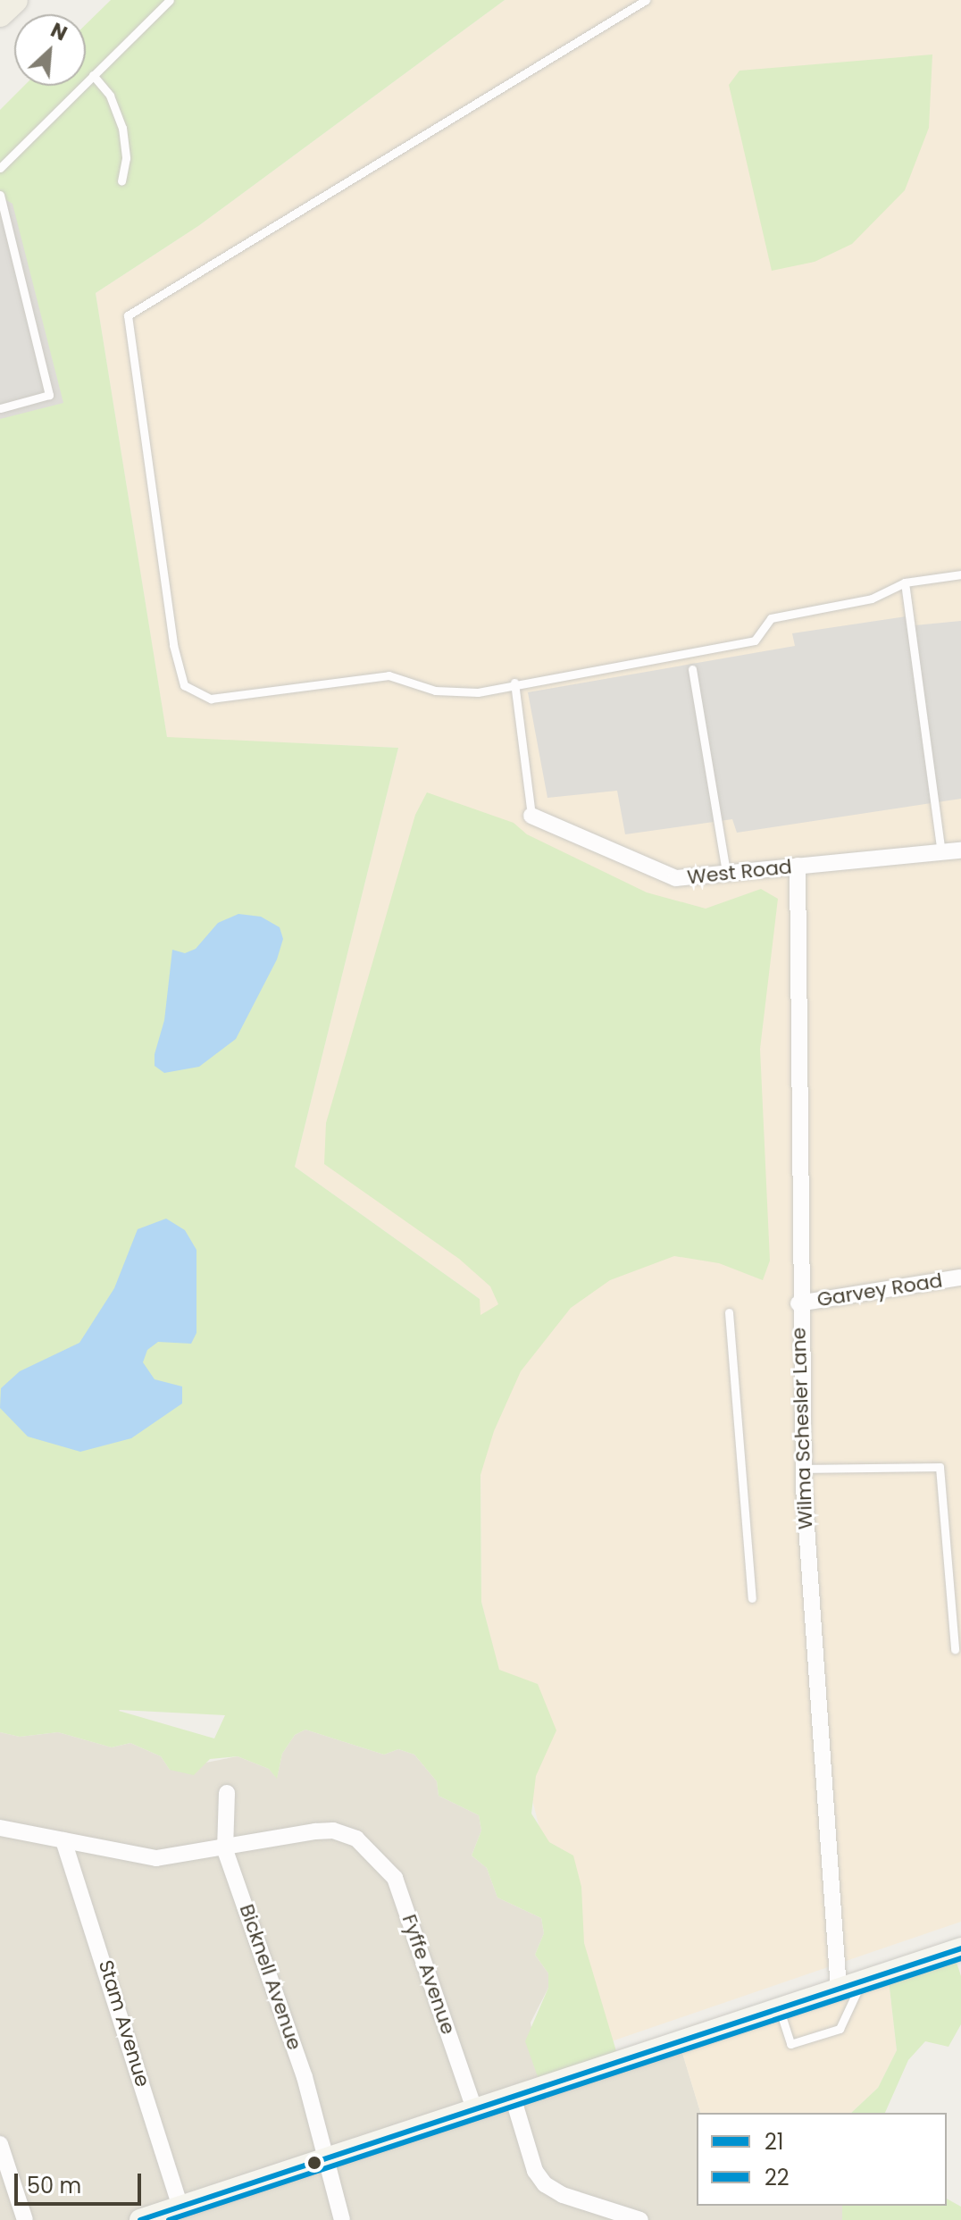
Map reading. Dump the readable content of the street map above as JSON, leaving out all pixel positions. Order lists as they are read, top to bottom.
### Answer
{
  "streets": {
    "street": [
      "West Road",
      "Garvey Road",
      "Wilma Schesler Lane",
      "Fyffe Avenue",
      "Bicknell Avenue",
      "Stam Avenue"
    ]
  },
  "crossings": [
    ["West Road", "Wilma Schesler Lane"],
    ["Garvey Road", "Wilma Schesler Lane"],
    ["Fyffe Avenue", "Bicknell Avenue"],
    ["Fyffe Avenue", "Stam Avenue"]
  ],
  "lines": ["transit line 21", "transit line 22"],
  "legend": ["21", "22"],
  "scale_bar": "50 m",
  "north": "top right"
}
